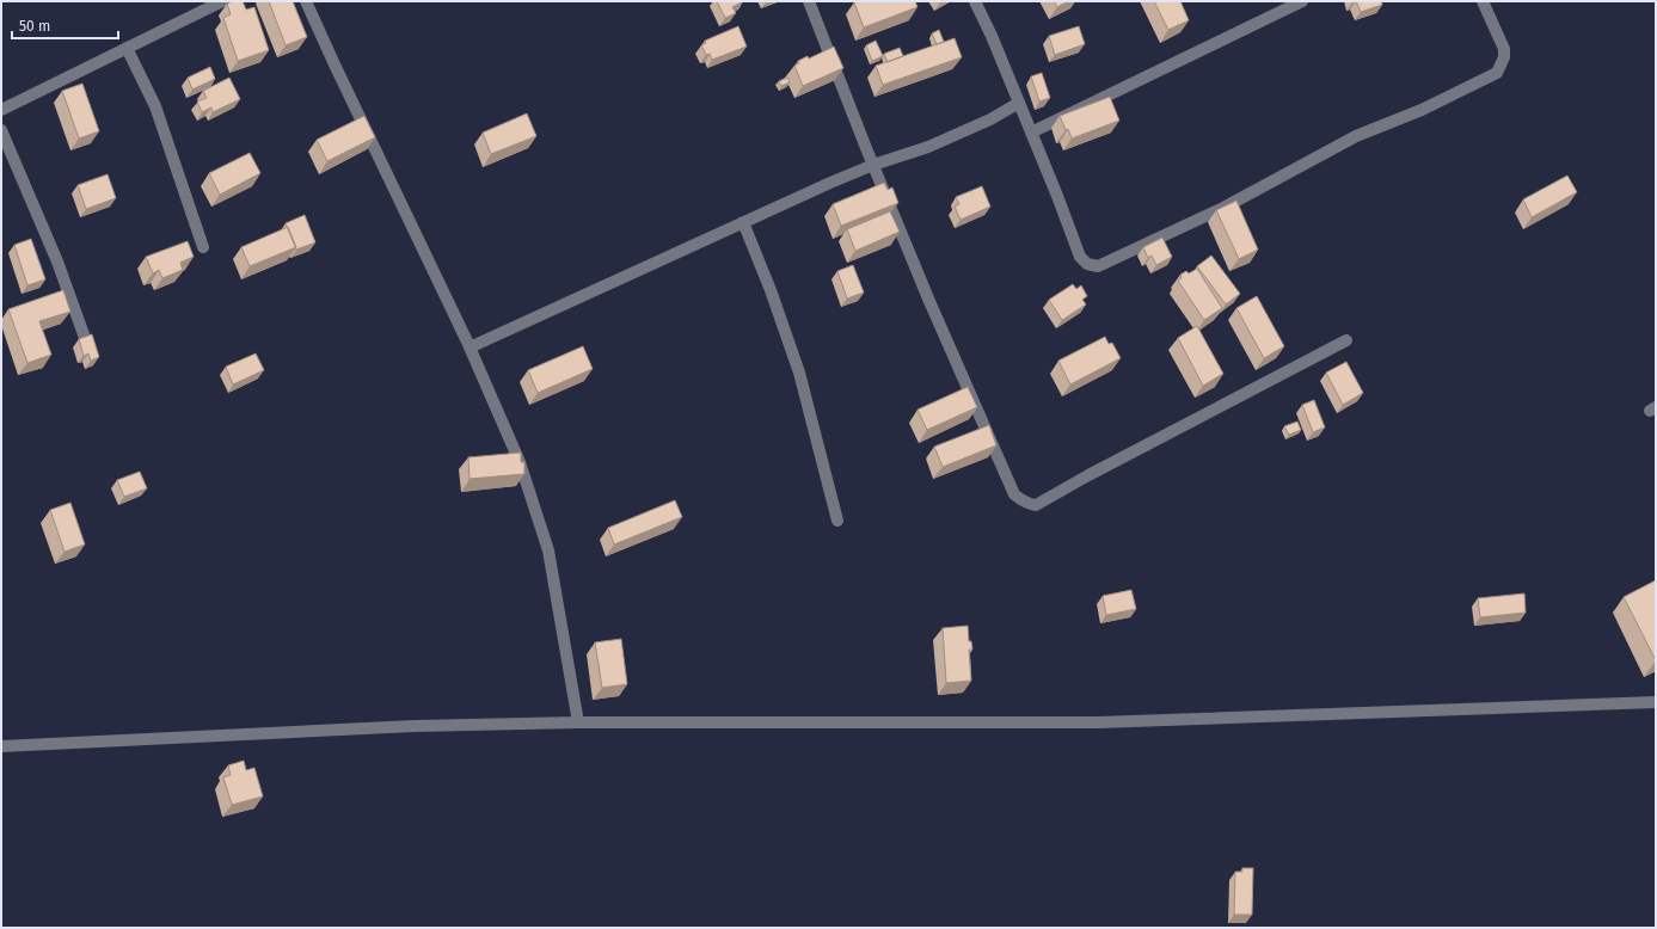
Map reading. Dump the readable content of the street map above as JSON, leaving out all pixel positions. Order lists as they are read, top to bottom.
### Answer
{
  "scale_bar": "50 m"
}
